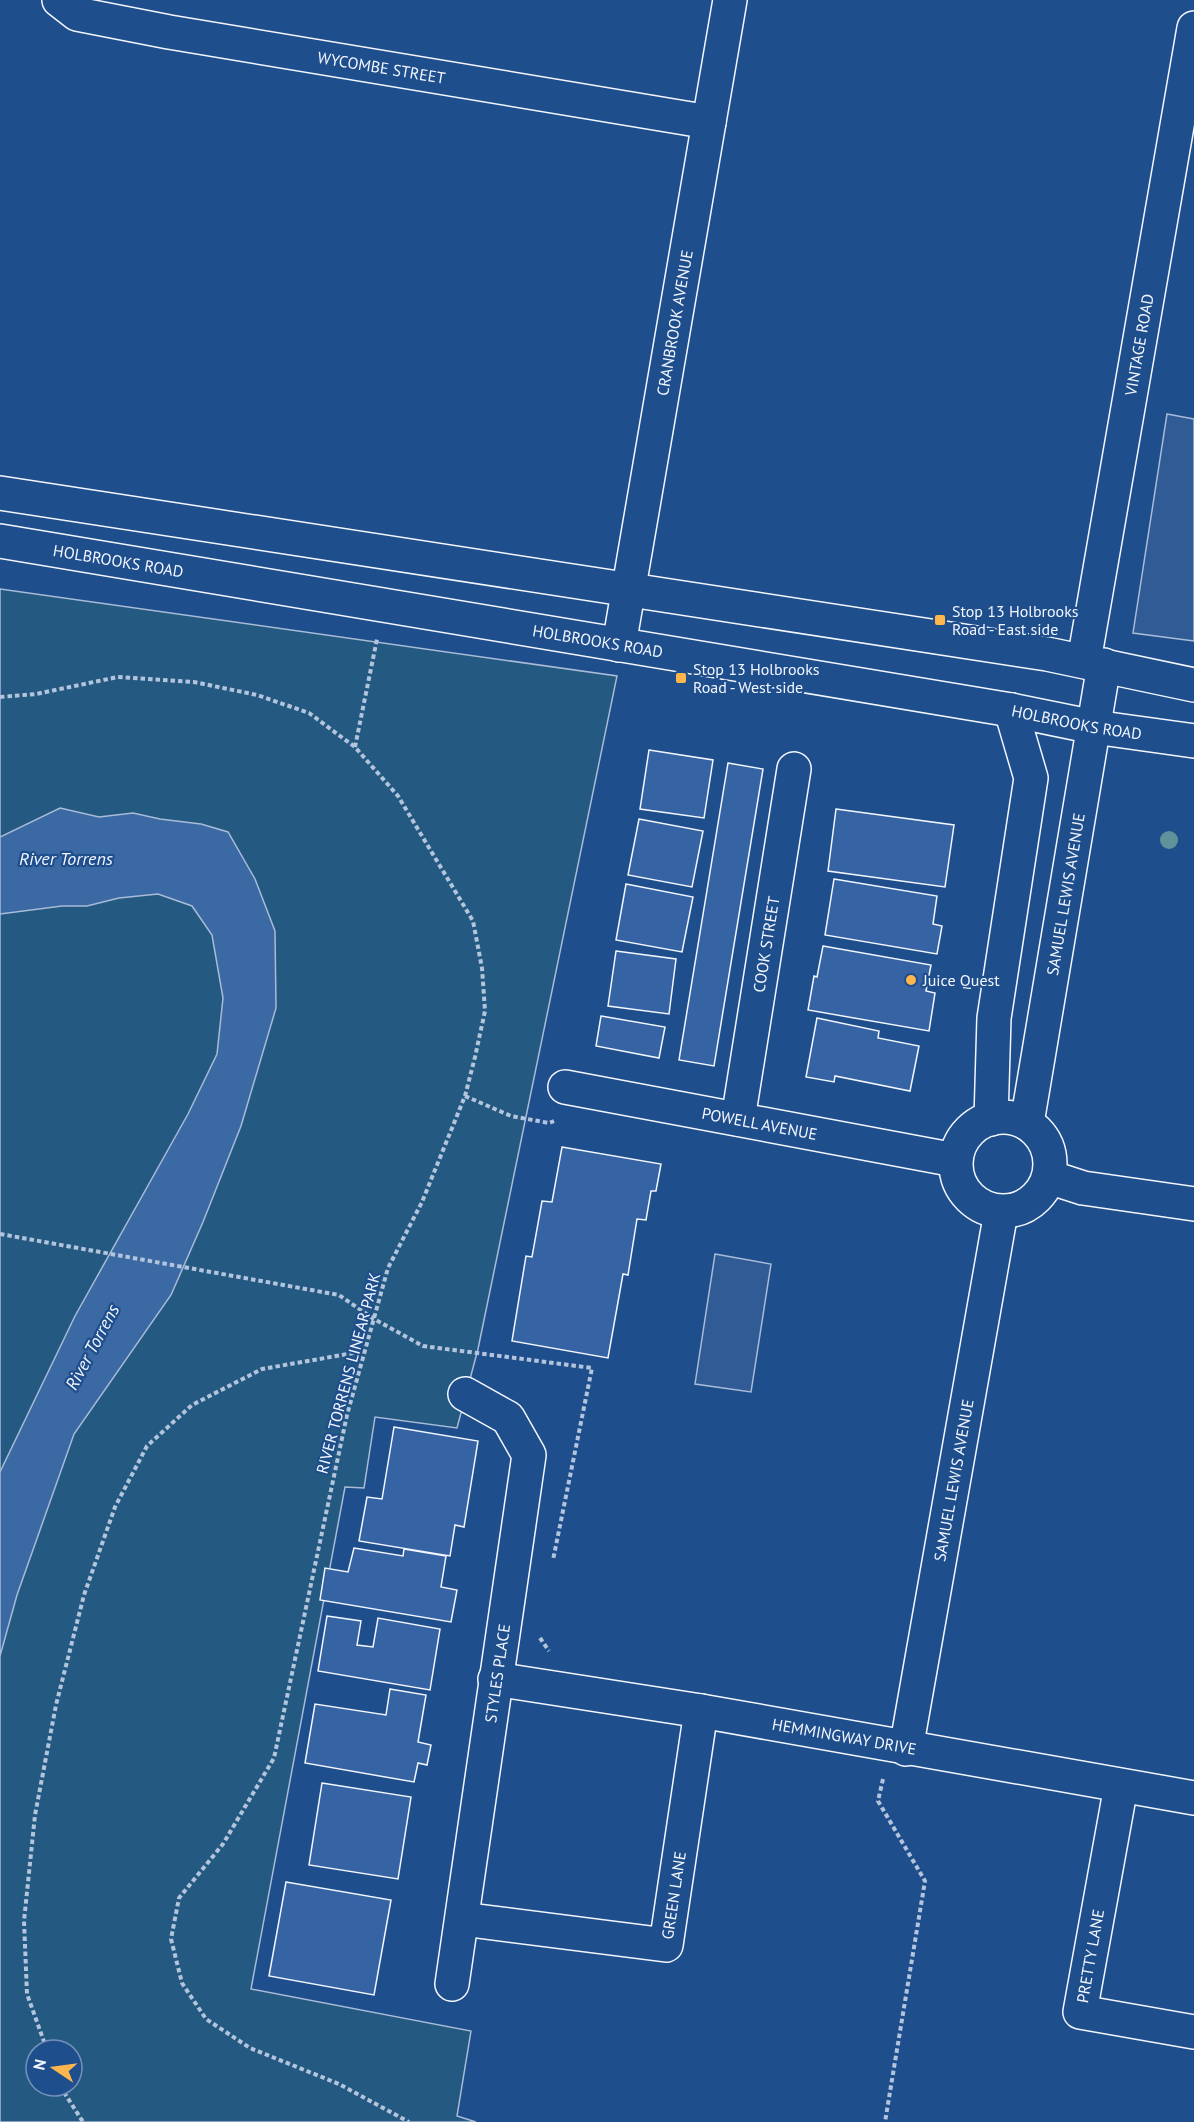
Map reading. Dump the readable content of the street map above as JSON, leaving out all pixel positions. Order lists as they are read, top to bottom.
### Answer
{
  "streets": {
    "street": [
      "WYCOMBE STREET",
      "CRANBROOK AVENUE",
      "VINTAGE ROAD",
      "HOLBROOKS ROAD",
      "SAMUEL LEWIS AVENUE",
      "COOK STREET",
      "POWELL AVENUE",
      "STYLES PLACE",
      "HEMMINGWAY DRIVE",
      "GREEN LANE",
      "PRETTY LANE"
    ],
    "path": ["RIVER TORRENS LINEAR PARK"]
  },
  "crossings": [
    ["WYCOMBE STREET", "CRANBROOK AVENUE"],
    ["CRANBROOK AVENUE", "HOLBROOKS ROAD"],
    ["VINTAGE ROAD", "SAMUEL LEWIS AVENUE"],
    ["HOLBROOKS ROAD", "SAMUEL LEWIS AVENUE"],
    ["SAMUEL LEWIS AVENUE", "POWELL AVENUE"],
    ["SAMUEL LEWIS AVENUE", "HEMMINGWAY DRIVE"],
    ["COOK STREET", "POWELL AVENUE"],
    ["STYLES PLACE", "HEMMINGWAY DRIVE"],
    ["STYLES PLACE", "GREEN LANE"],
    ["HEMMINGWAY DRIVE", "GREEN LANE"],
    ["HEMMINGWAY DRIVE", "PRETTY LANE"]
  ],
  "water": ["River Torrens"],
  "places": {
    "transit": ["Stop 13 Holbrooks Road - East side", "Stop 13 Holbrooks Road - West side"],
    "other": ["Juice Quest"]
  },
  "north": "left"
}
